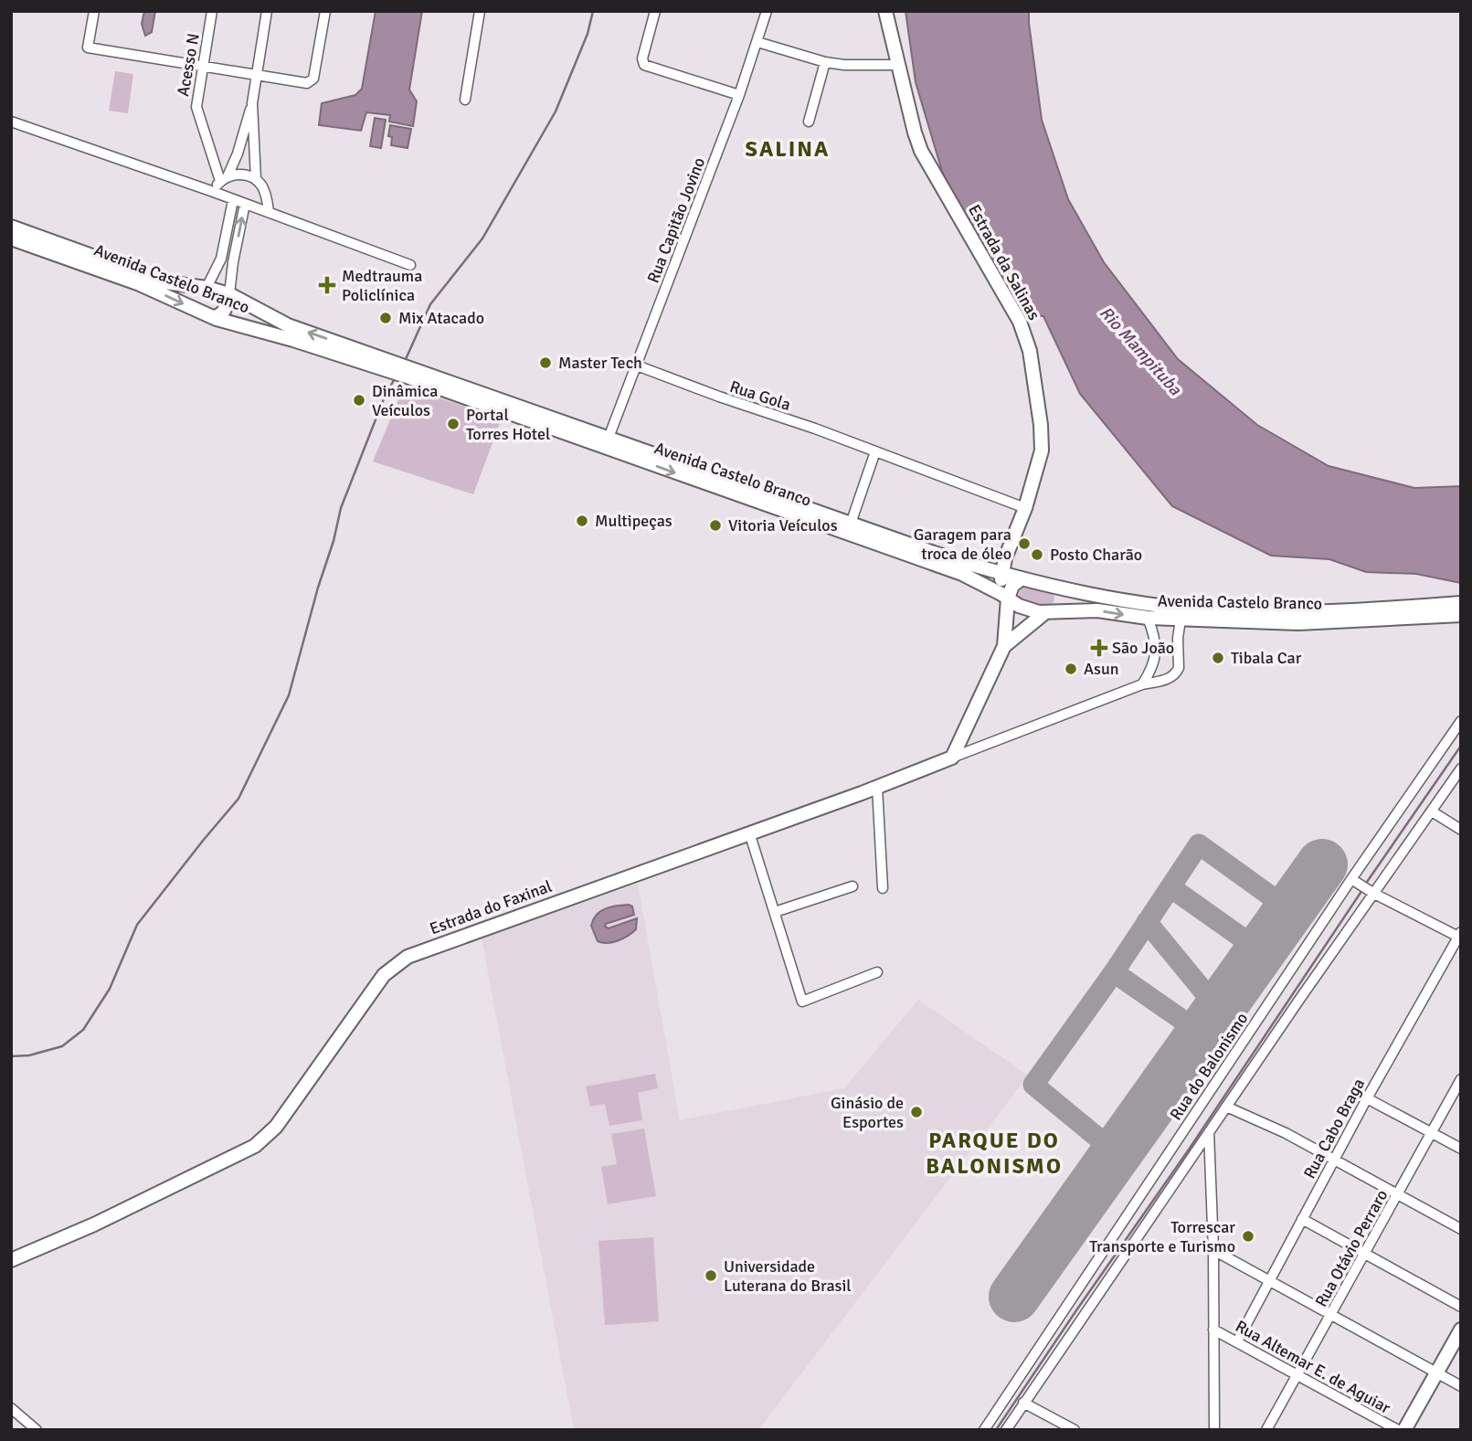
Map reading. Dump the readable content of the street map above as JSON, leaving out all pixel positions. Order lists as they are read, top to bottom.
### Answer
{
  "streets": {
    "main road": ["Estrada da Salinas", "Avenida Castelo Branco", "Estrada do Faxinal"],
    "street": [
      "Acesso N",
      "Rua Capitão Jovino",
      "Rua Gola",
      "Rua do Balonismo",
      "Rua Cabo Braga",
      "Rua Otávio Perraro",
      "Rua Altemar E. de Aguiar"
    ]
  },
  "crossings": [
    ["Rua Capitão Jovino", "Avenida Castelo Branco"],
    ["Rua Capitão Jovino", "Rua Gola"],
    ["Estrada da Salinas", "Avenida Castelo Branco"],
    ["Estrada da Salinas", "Rua Gola"],
    ["Rua Cabo Braga", "Rua Altemar E. de Aguiar"],
    ["Rua Otávio Perraro", "Rua Altemar E. de Aguiar"]
  ],
  "districts": ["SALINA", "PARQUE DO BALONISMO"],
  "water": ["Rio Mampituba"],
  "places": {
    "health": ["Medtrauma Policlínica", "São João"],
    "other": [
      "Mix Atacado",
      "Master Tech",
      "Dinâmica Veículos",
      "Portal Torres Hotel",
      "Multipeças",
      "Vitoria Veículos",
      "Garagem para troca de óleo",
      "Posto Charão",
      "Tibala Car",
      "Asun",
      "Ginásio de Esportes",
      "Torrescar Transporte e Turismo",
      "Universidade Luterana do Brasil"
    ]
  }
}
